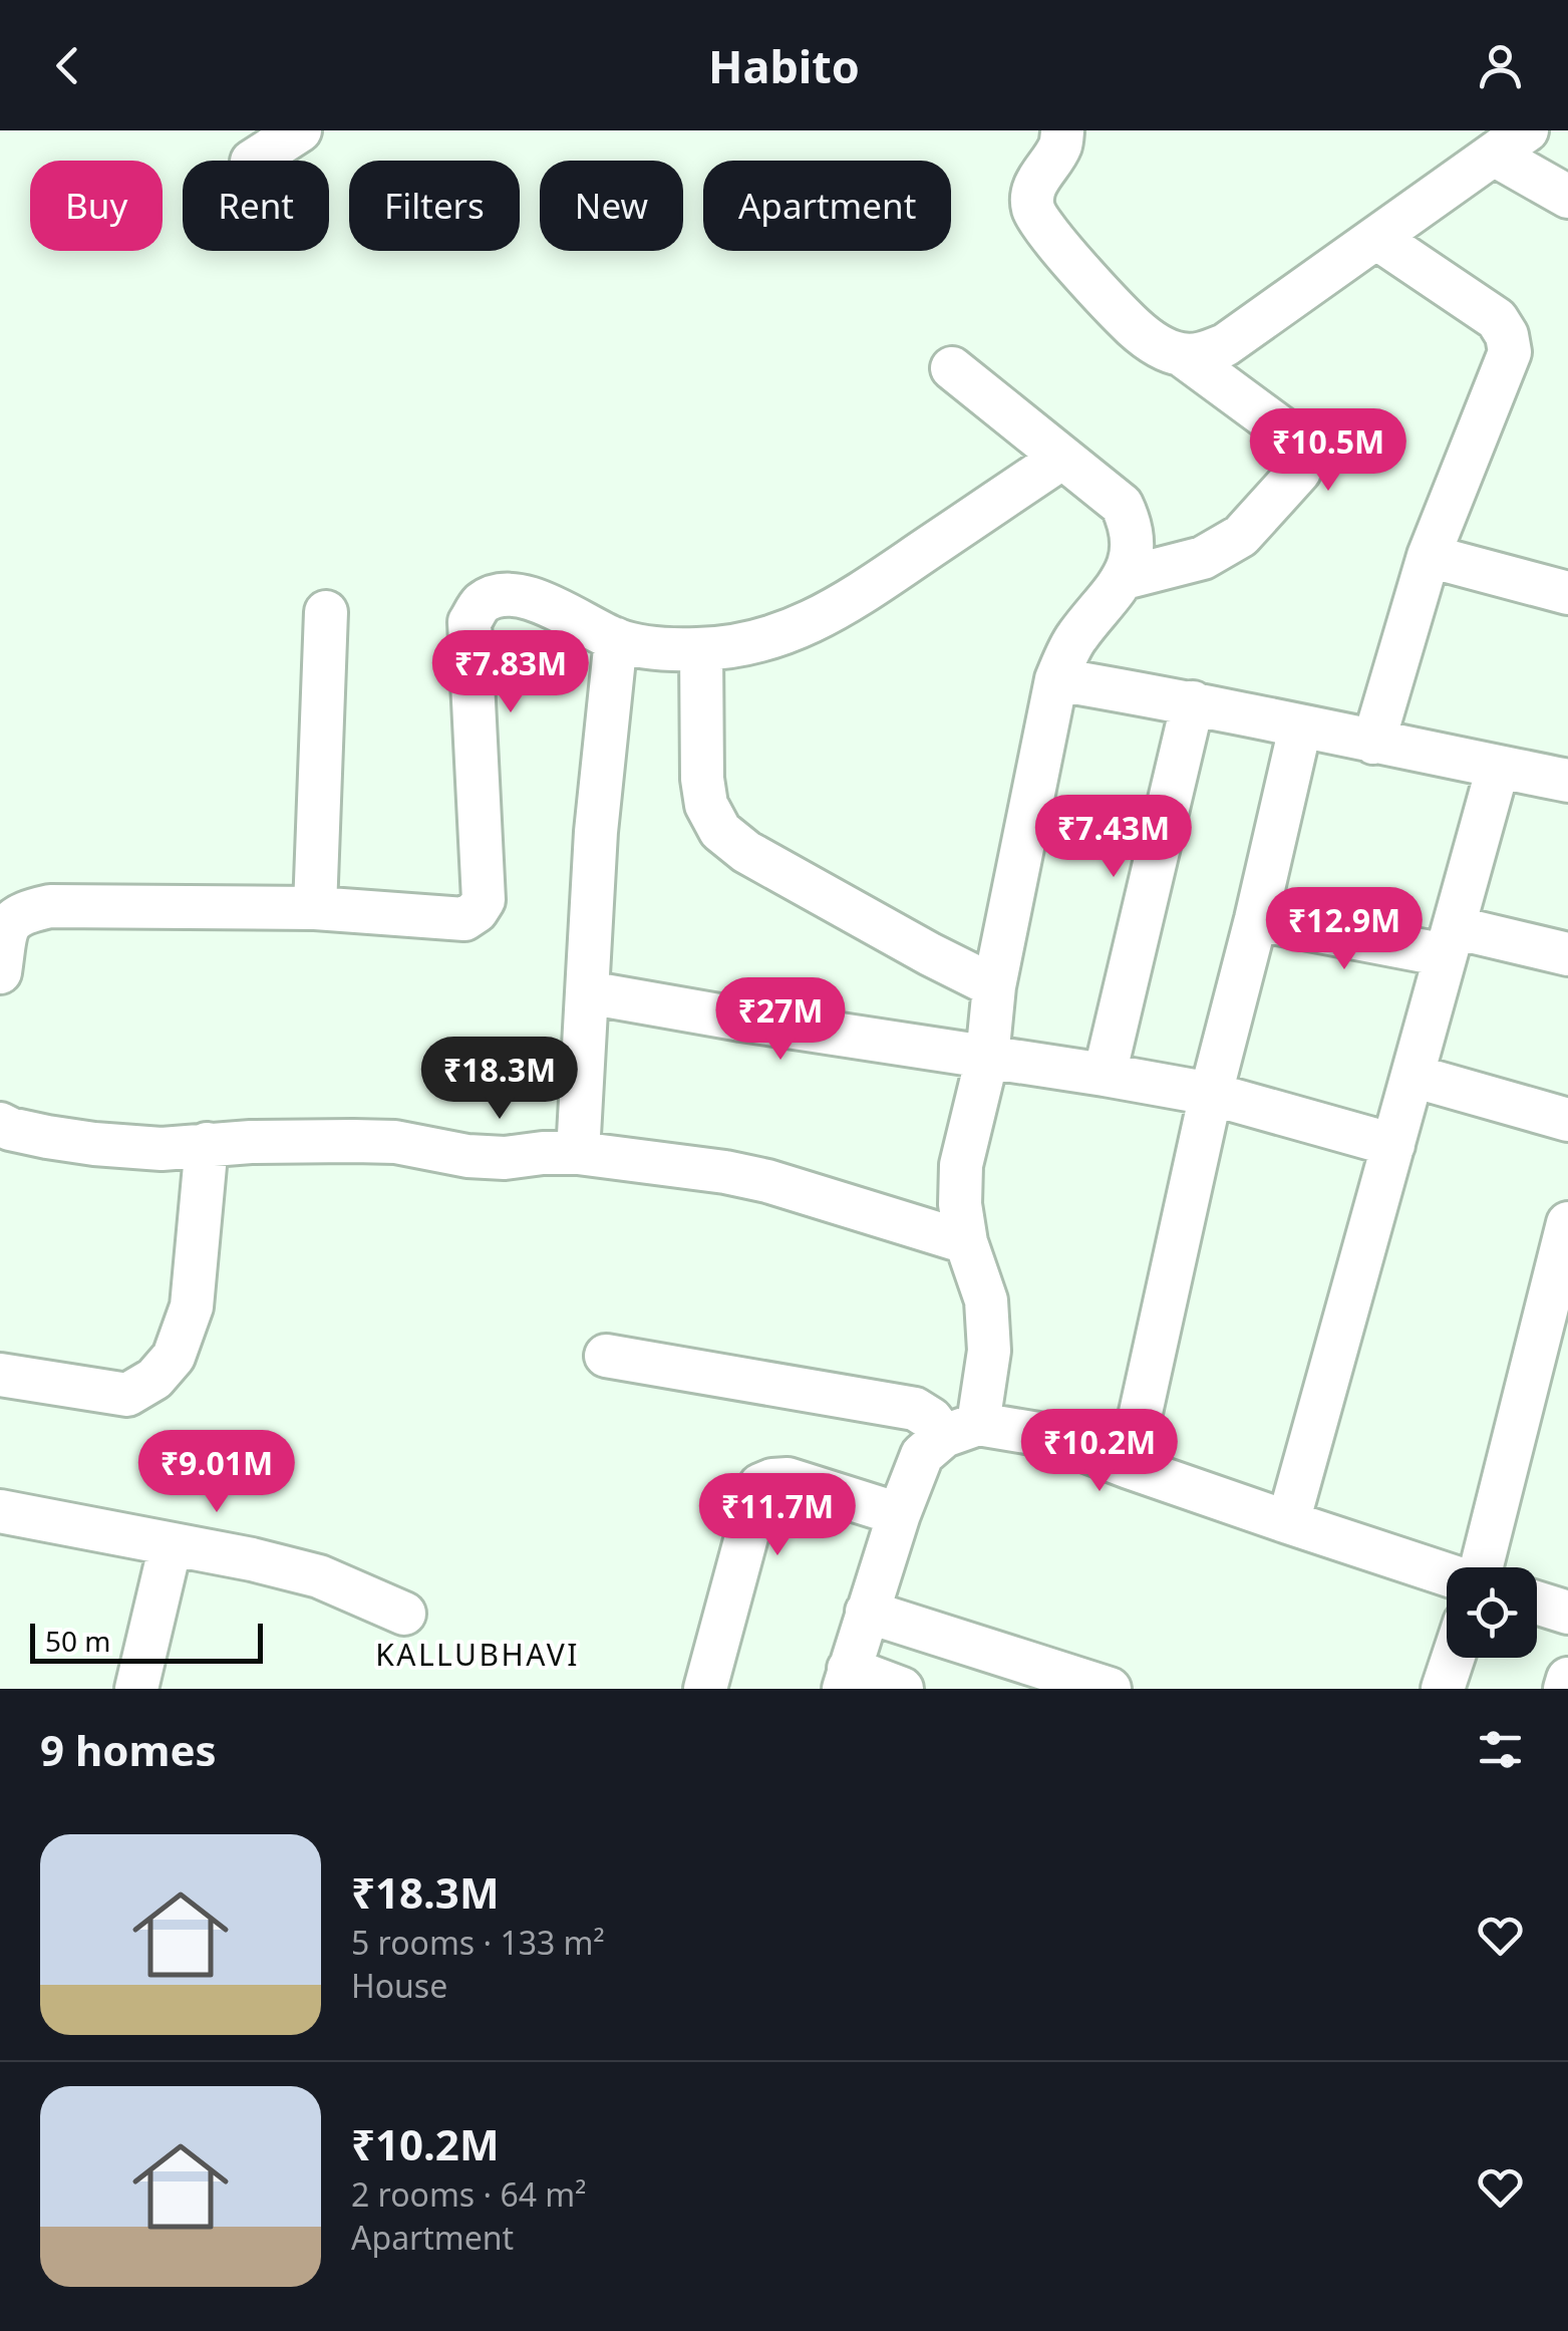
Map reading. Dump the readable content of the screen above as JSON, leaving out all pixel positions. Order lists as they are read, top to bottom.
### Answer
{
  "districts": ["KALLUBHAVI"],
  "scale_bar": "50 m",
  "page": {
    "header": "Habito",
    "chip": [
      "Buy",
      "Rent",
      "Filters",
      "New",
      "Apartment"
    ],
    "price": [
      "₹10.5M",
      "₹7.83M",
      "₹7.43M",
      "₹12.9M",
      "₹27M",
      "₹18.3M",
      "₹10.2M",
      "₹9.01M",
      "₹11.7M"
    ],
    "scale": "50 m",
    "heading": "9 homes",
    "list": [
      {
        "name": "₹18.3M",
        "note": "5 rooms · 133 m² · House"
      },
      {
        "name": "₹10.2M",
        "note": "2 rooms · 64 m² · Apartment"
      }
    ]
  }
}
